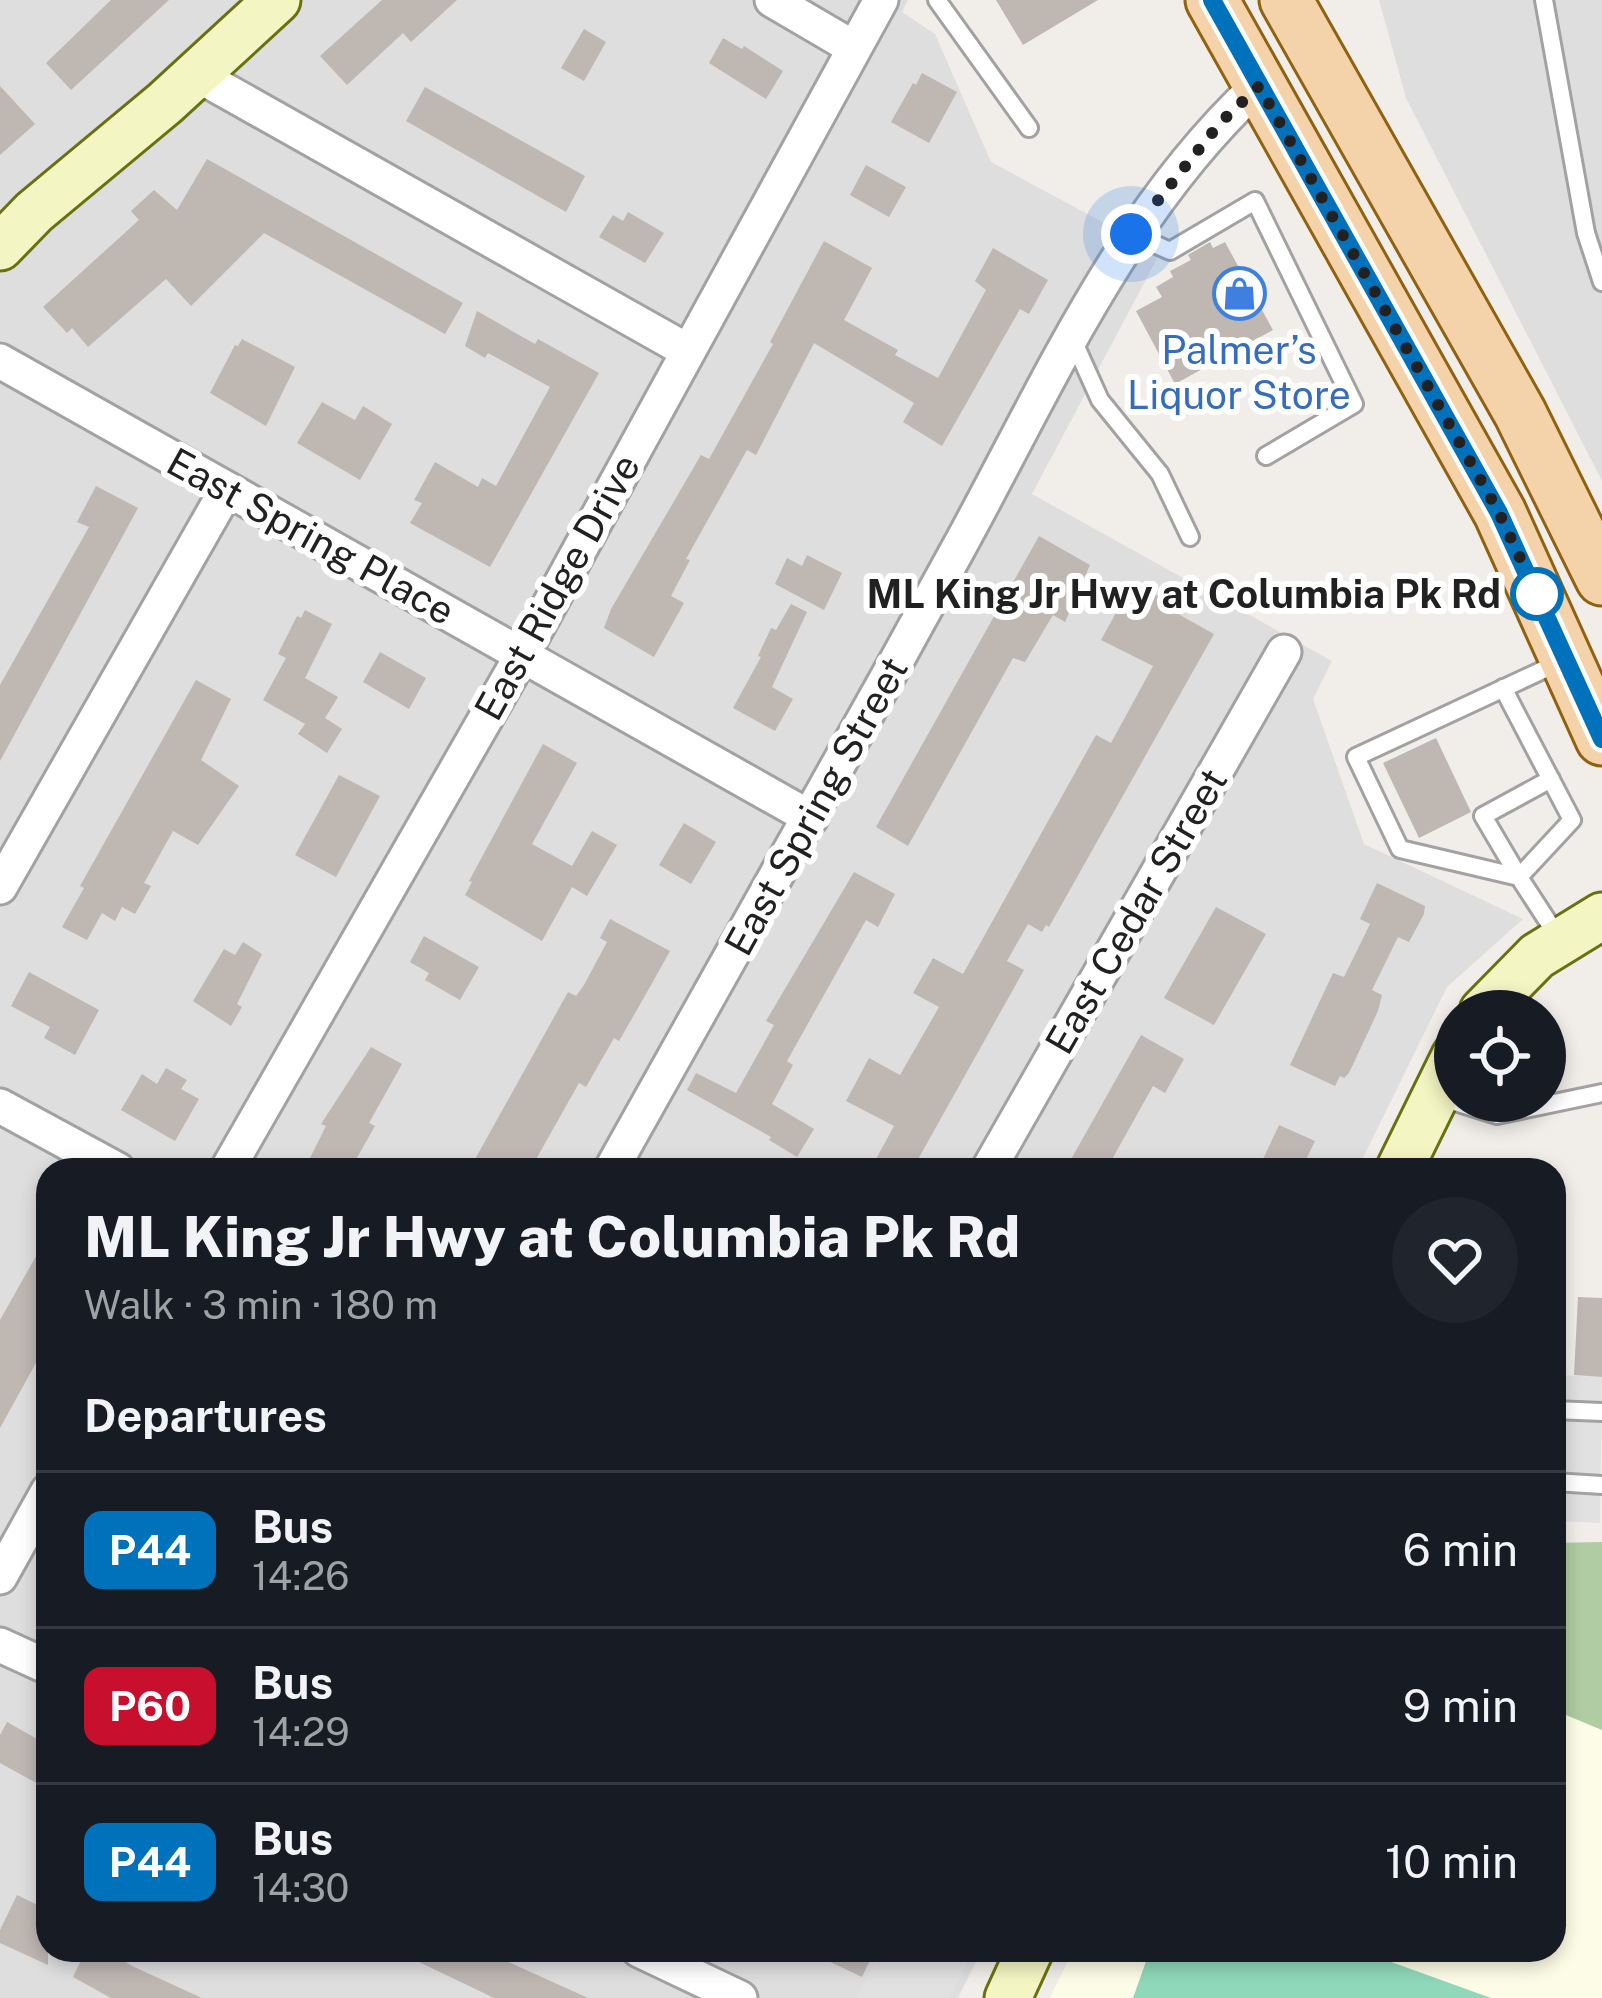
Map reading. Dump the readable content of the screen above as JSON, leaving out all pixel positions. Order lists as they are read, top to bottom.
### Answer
{
  "streets": {
    "street": [
      "East Spring Place",
      "East Ridge Drive",
      "East Spring Street",
      "East Cedar Street"
    ]
  },
  "crossings": [
    ["East Spring Place", "East Ridge Drive"],
    ["East Spring Place", "East Spring Street"]
  ],
  "places": {
    "shop": ["Palmer’s Liquor Store"],
    "other": ["ML King Jr Hwy at Columbia Pk Rd"]
  },
  "lines": ["bus line P44"],
  "page": {
    "heading": [
      ["ML King Jr Hwy at Columbia Pk Rd", "Walk · 3 min · 180 m"],
      "Departures"
    ],
    "list": [
      {
        "mark": "P44",
        "name": "Bus",
        "note": "14:26",
        "value": "6 min"
      },
      {
        "mark": "P60",
        "name": "Bus",
        "note": "14:29",
        "value": "9 min"
      },
      {
        "mark": "P44",
        "name": "Bus",
        "note": "14:30",
        "value": "10 min"
      }
    ]
  }
}
